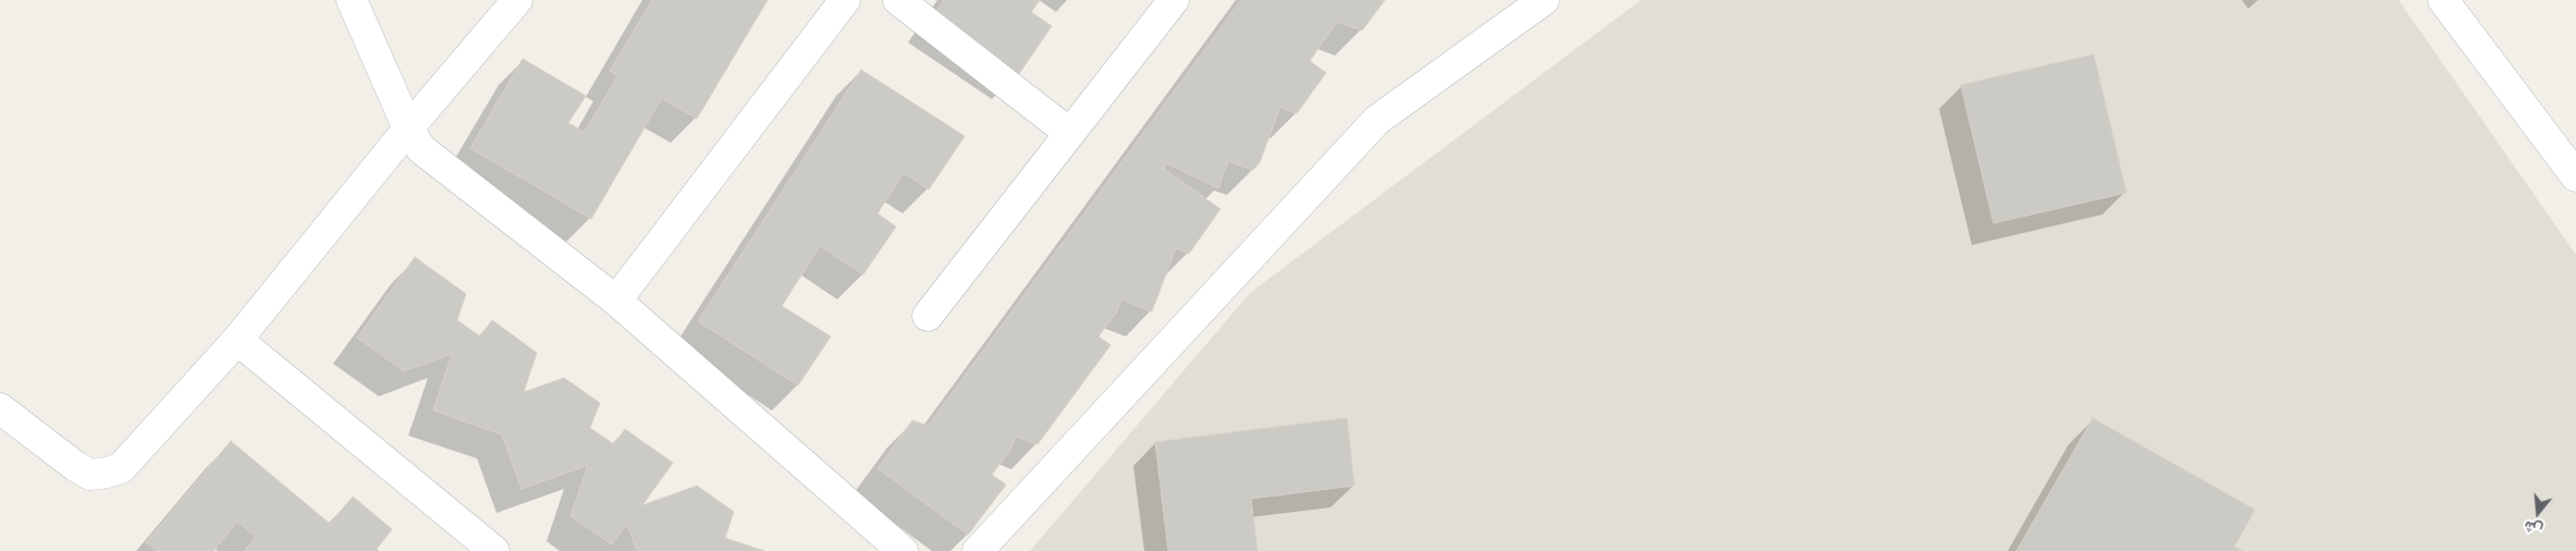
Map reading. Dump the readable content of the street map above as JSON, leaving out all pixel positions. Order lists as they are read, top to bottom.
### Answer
{
  "north": "bottom"
}
